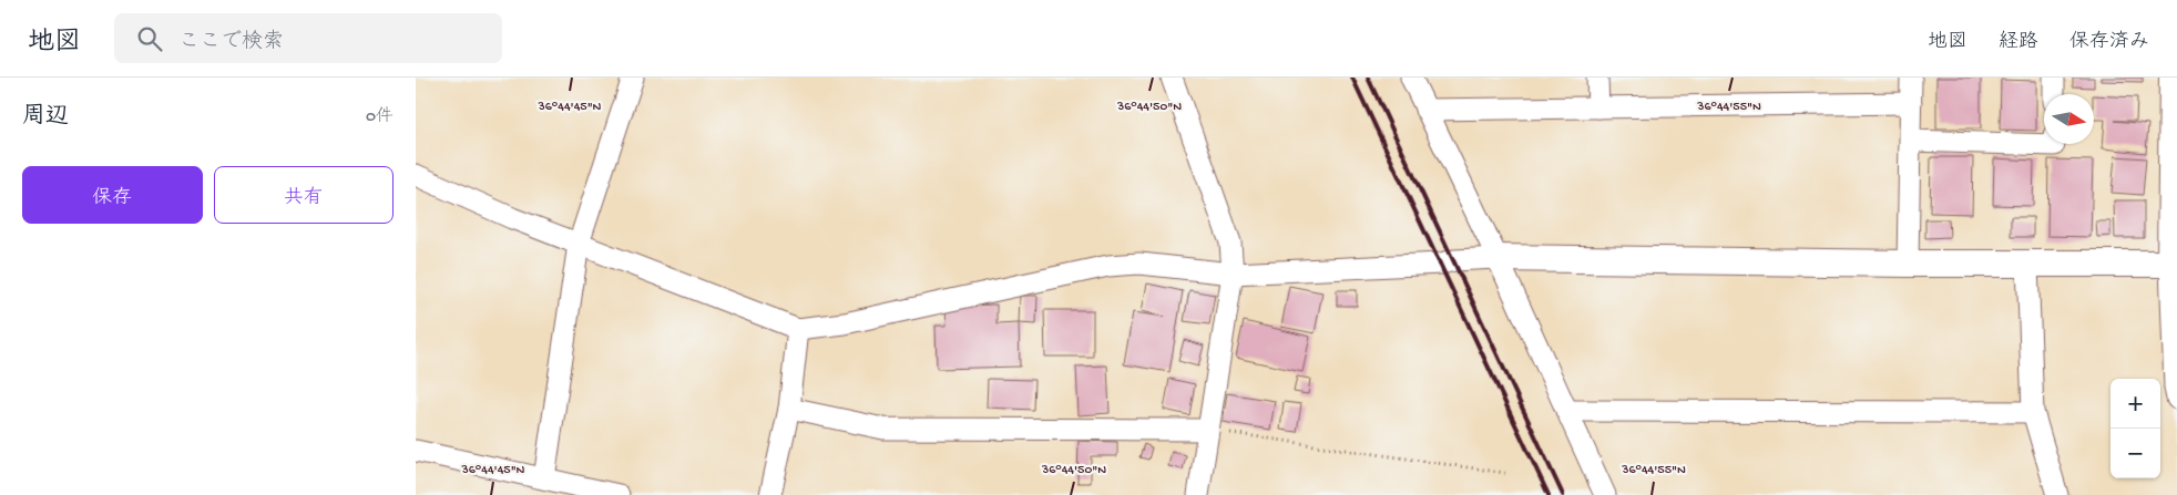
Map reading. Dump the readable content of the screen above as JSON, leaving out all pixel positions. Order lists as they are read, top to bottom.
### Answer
{
  "north": "right",
  "page": {
    "header": "地図",
    "search": "ここで検索",
    "nav": ["地図", "経路", "保存済み"],
    "heading": ["周辺", "0件"],
    "buttons": ["保存", "共有"],
    "map_buttons": ["+", "−"]
  },
  "coordinates": ["36°44'45\"N", "36°44'50\"N", "36°44'55\"N"]
}
